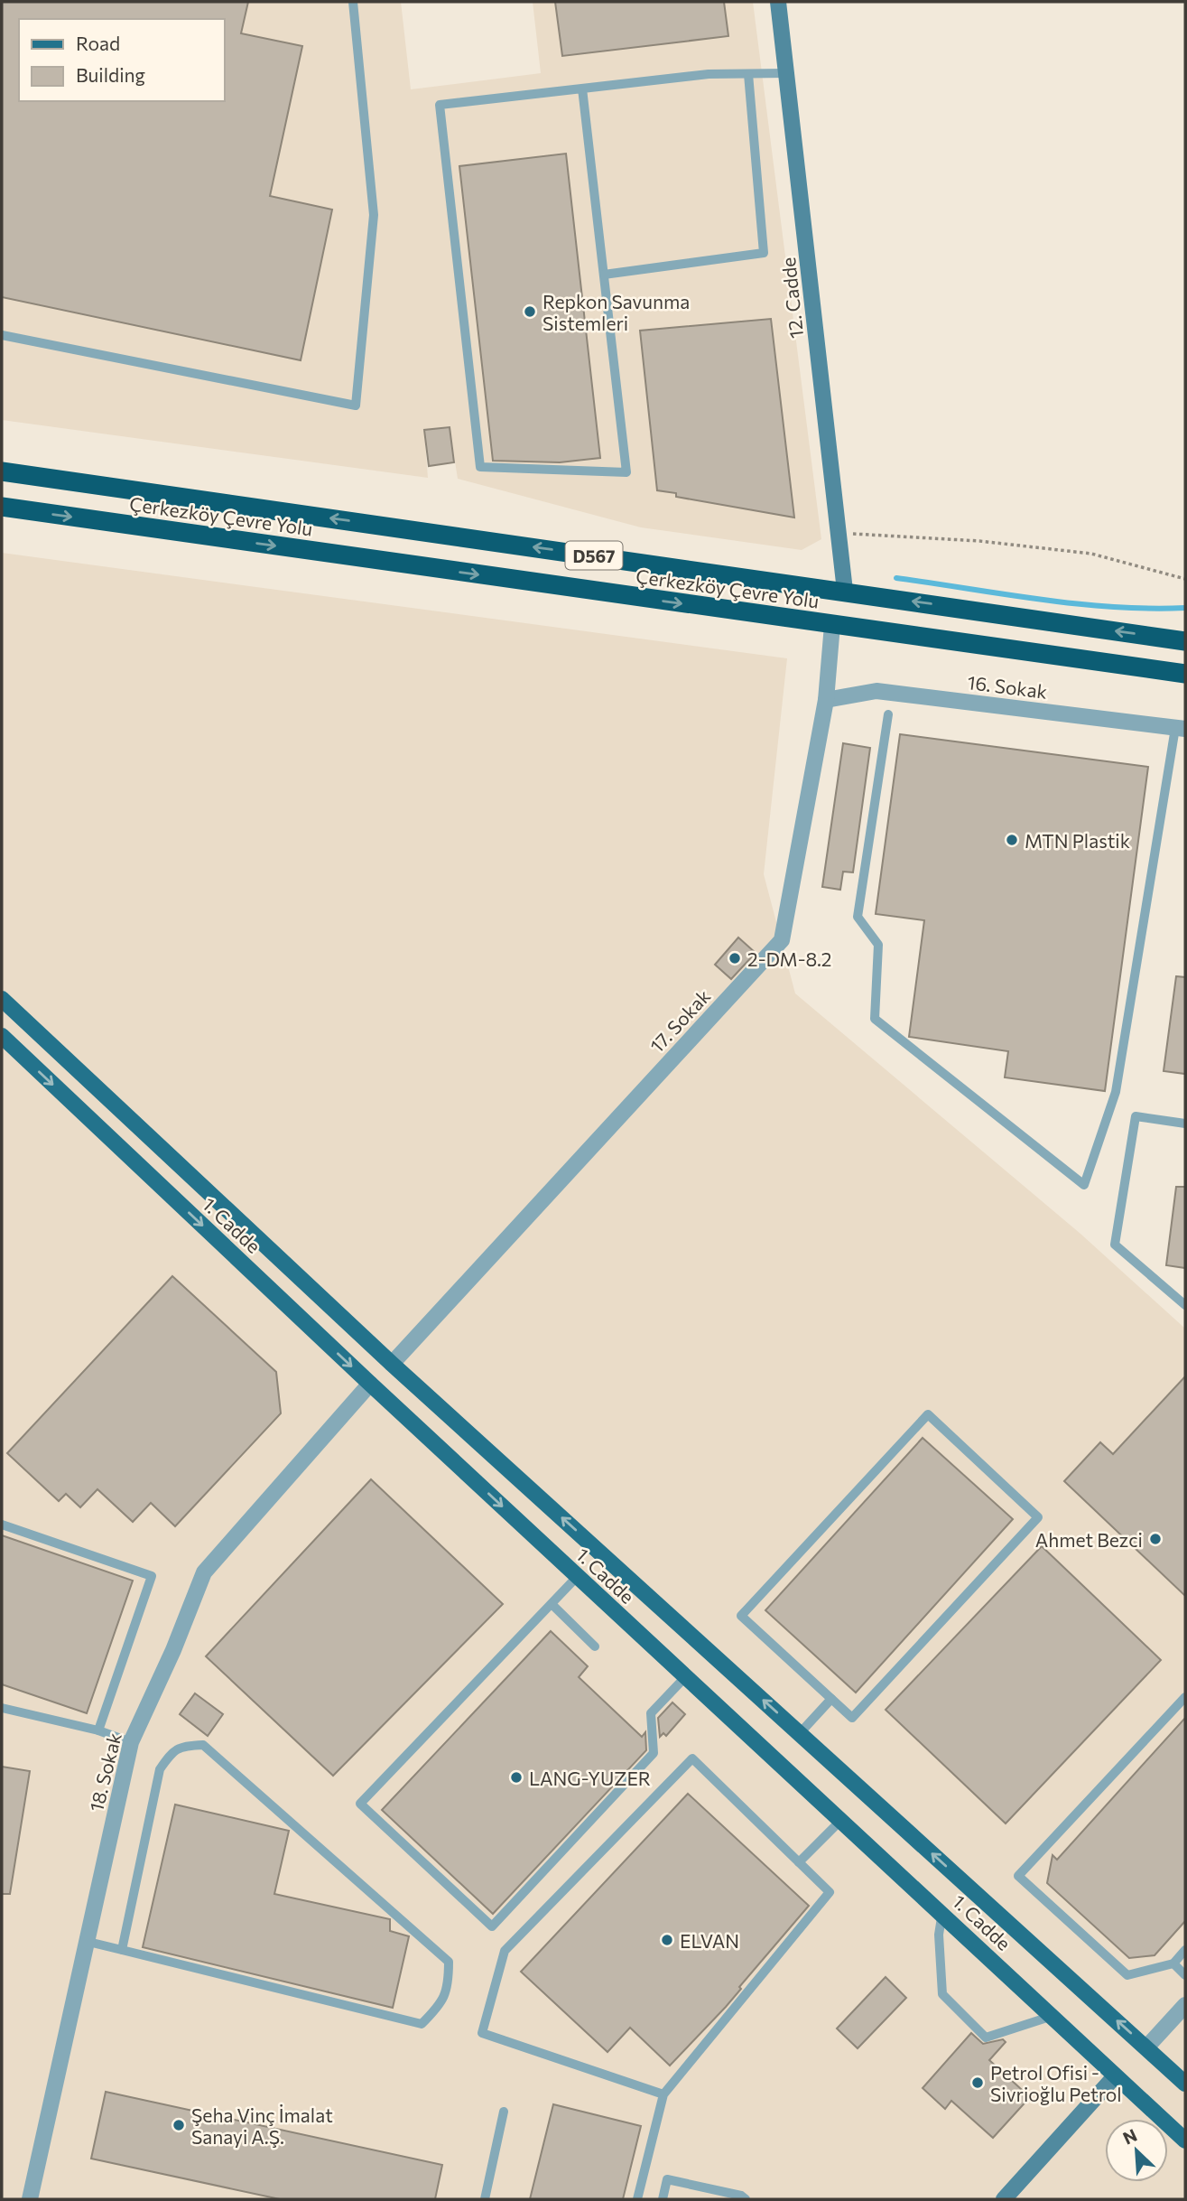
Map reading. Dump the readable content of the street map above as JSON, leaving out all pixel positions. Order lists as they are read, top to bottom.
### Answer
{
  "streets": {
    "highway": ["Çerkezköy Çevre Yolu", "D567"],
    "main road": ["1. Cadde"],
    "street": [
      "12. Cadde",
      "16. Sokak",
      "17. Sokak",
      "18. Sokak"
    ]
  },
  "crossings": [
    ["12. Cadde", "D567"],
    ["Çerkezköy Çevre Yolu", "17. Sokak"],
    ["16. Sokak", "17. Sokak"],
    ["17. Sokak", "1. Cadde"],
    ["1. Cadde", "18. Sokak"]
  ],
  "places": [
    "Repkon Savunma Sistemleri",
    "MTN Plastik",
    "2-DM-8.2",
    "Ahmet Bezci",
    "LANG-YUZER",
    "ELVAN",
    "Petrol Ofisi - Sivrioğlu Petrol",
    "Şeha Vinç İmalat Sanayi A.Ş."
  ],
  "legend": ["Road", "Building"],
  "north": "top left"
}
